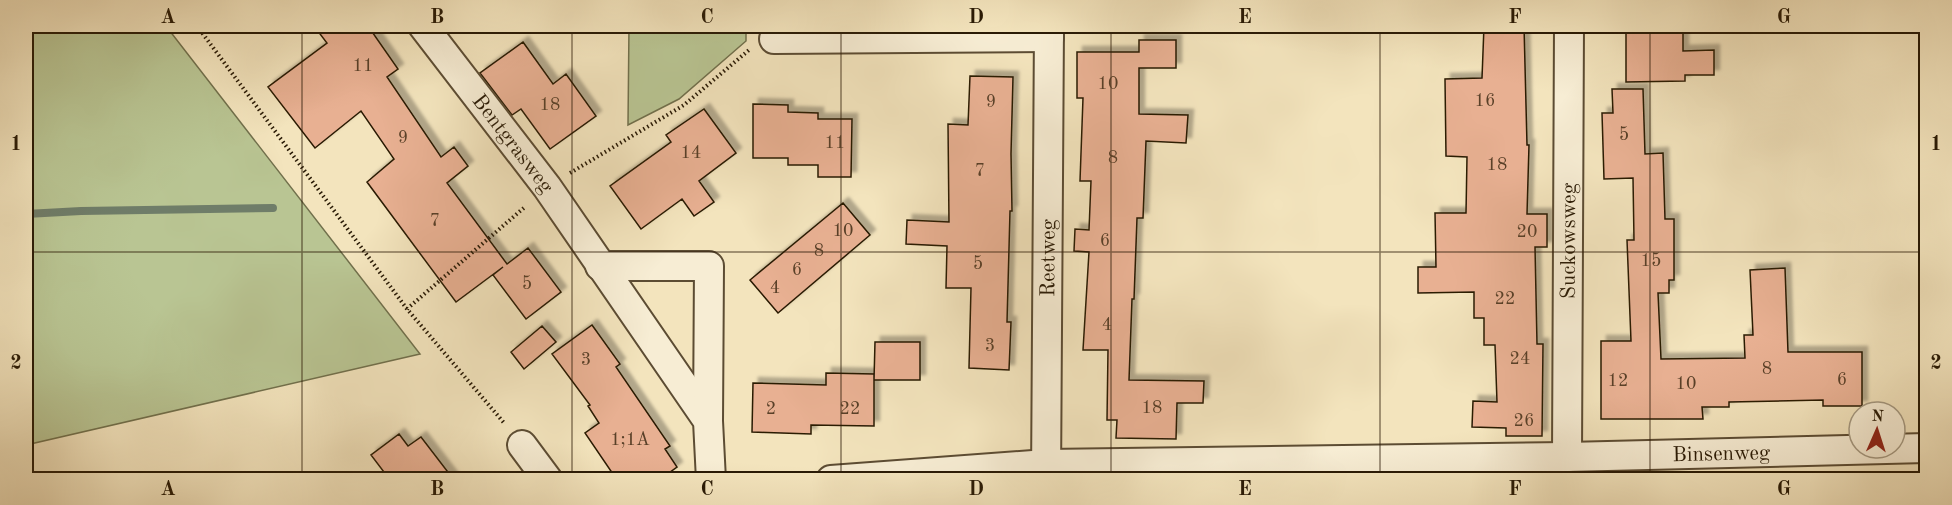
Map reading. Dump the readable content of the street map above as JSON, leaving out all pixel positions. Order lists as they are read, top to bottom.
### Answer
{
  "streets": {
    "street": [
      "Bentgrasweg",
      "Suckowsweg",
      "Reetweg",
      "Binsenweg"
    ]
  },
  "crossings": [
    ["Suckowsweg", "Binsenweg"],
    ["Reetweg", "Binsenweg"]
  ],
  "house_numbers": [
    "11",
    "10",
    "16",
    "9",
    "18",
    "5",
    "9",
    "11",
    "14",
    "8",
    "18",
    "7",
    "7",
    "10",
    "20",
    "6",
    "8",
    "15",
    "5",
    "6",
    "5",
    "4",
    "22",
    "4",
    "3",
    "24",
    "3",
    "8",
    "6",
    "12",
    "10",
    "18",
    "2",
    "22",
    "26",
    "1;1A"
  ],
  "north": "top",
  "grid": {
    "columns": [
      "A",
      "B",
      "C",
      "D",
      "E",
      "F",
      "G"
    ],
    "rows": ["1", "2"]
  }
}
